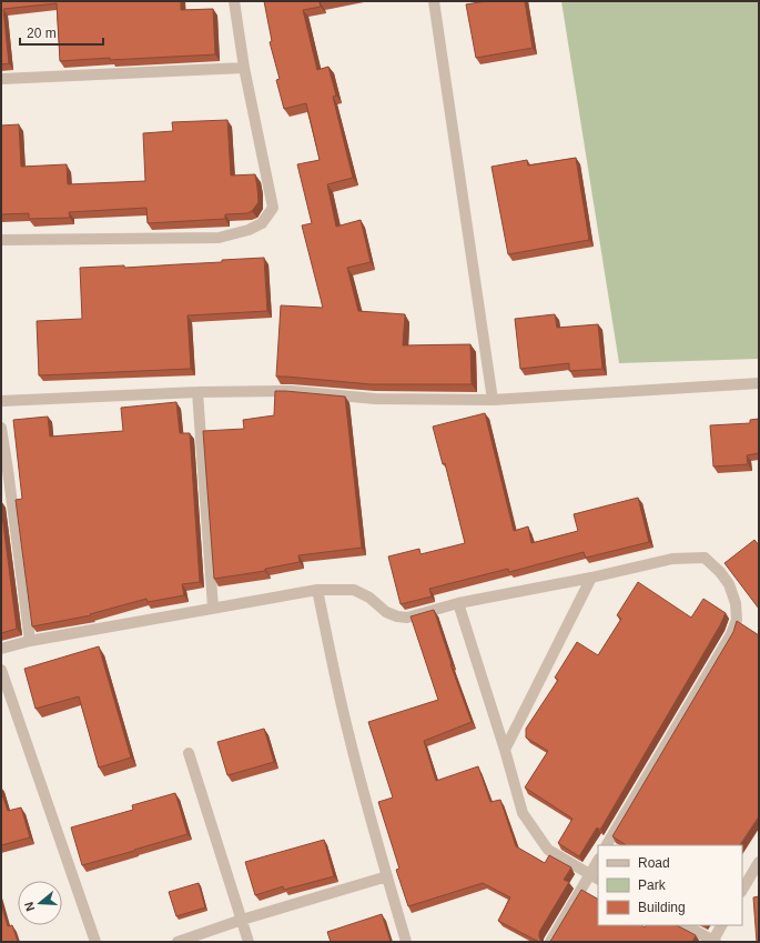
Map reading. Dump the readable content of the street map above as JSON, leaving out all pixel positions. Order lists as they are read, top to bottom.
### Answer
{
  "legend": ["Road", "Park", "Building"],
  "scale_bar": "20 m",
  "north": "left"
}
